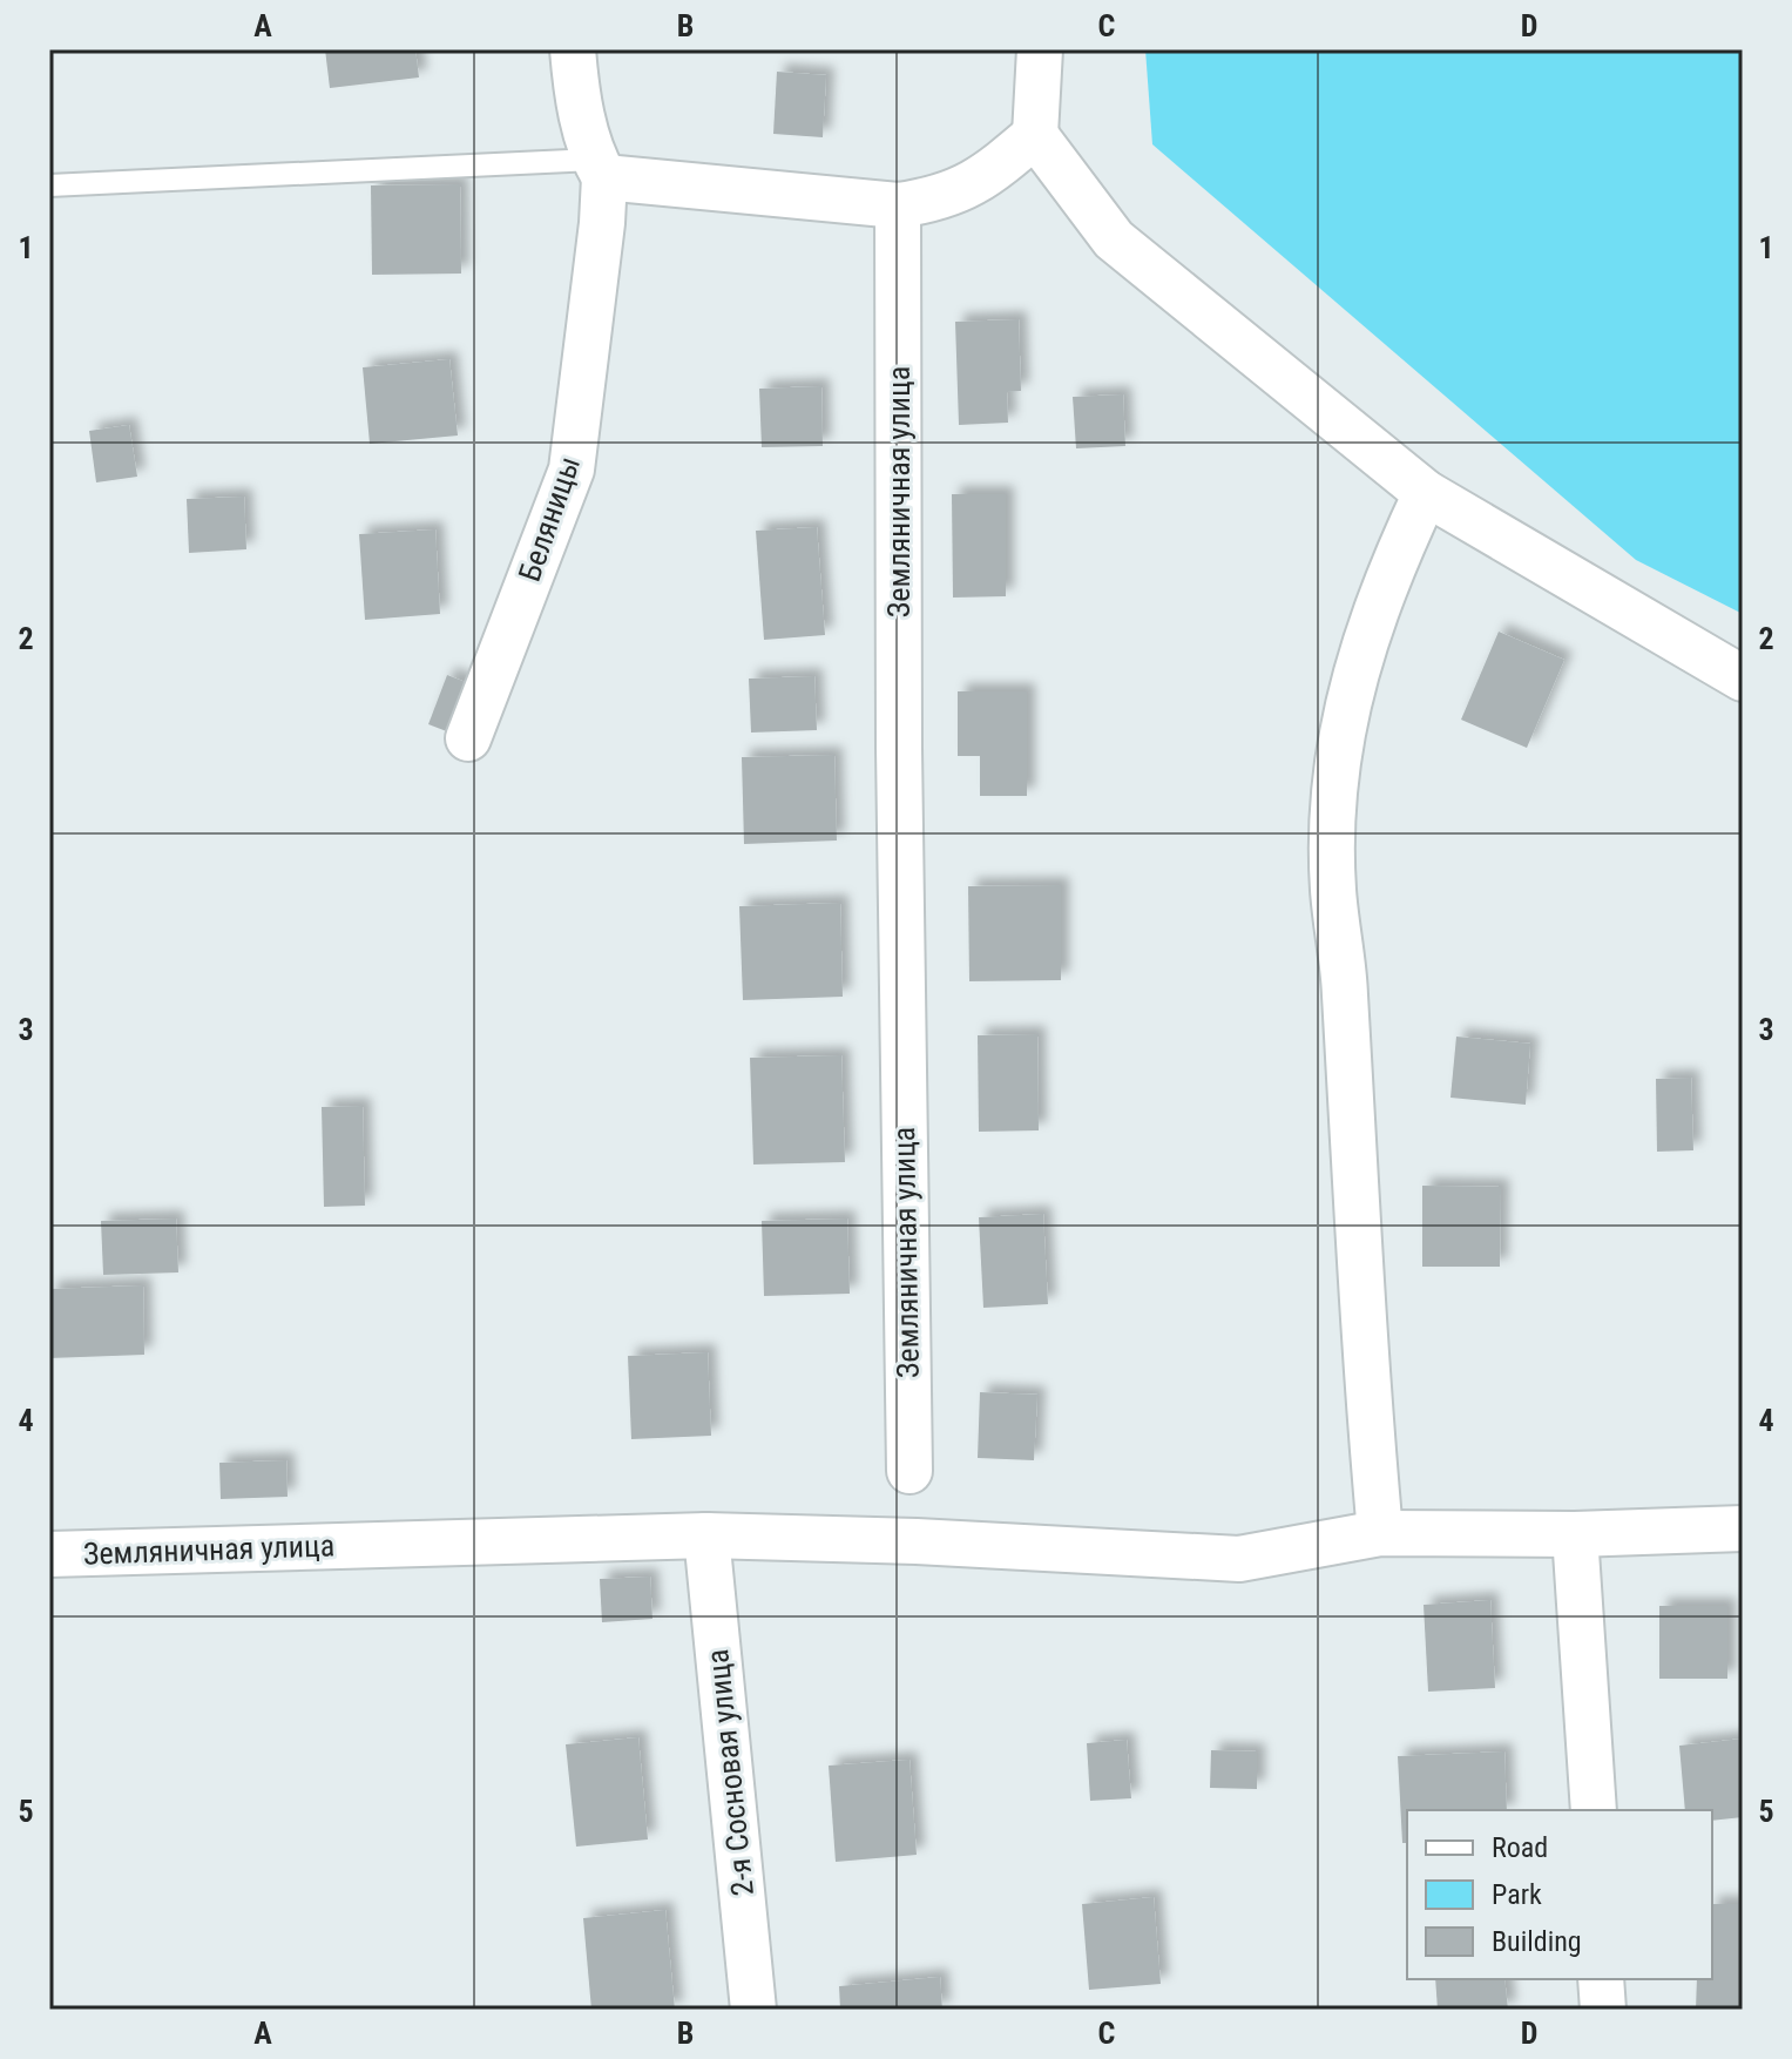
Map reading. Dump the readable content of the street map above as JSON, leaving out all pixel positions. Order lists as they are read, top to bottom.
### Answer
{
  "streets": {
    "street": ["Земляничная улица", "Беляницы", "2-я Сосновая улица"]
  },
  "crossings": [
    ["Земляничная улица", "2-я Сосновая улица"]
  ],
  "legend": ["Road", "Park", "Building"],
  "grid": {
    "columns": [
      "A",
      "B",
      "C",
      "D"
    ],
    "rows": [
      "1",
      "2",
      "3",
      "4",
      "5"
    ]
  }
}
